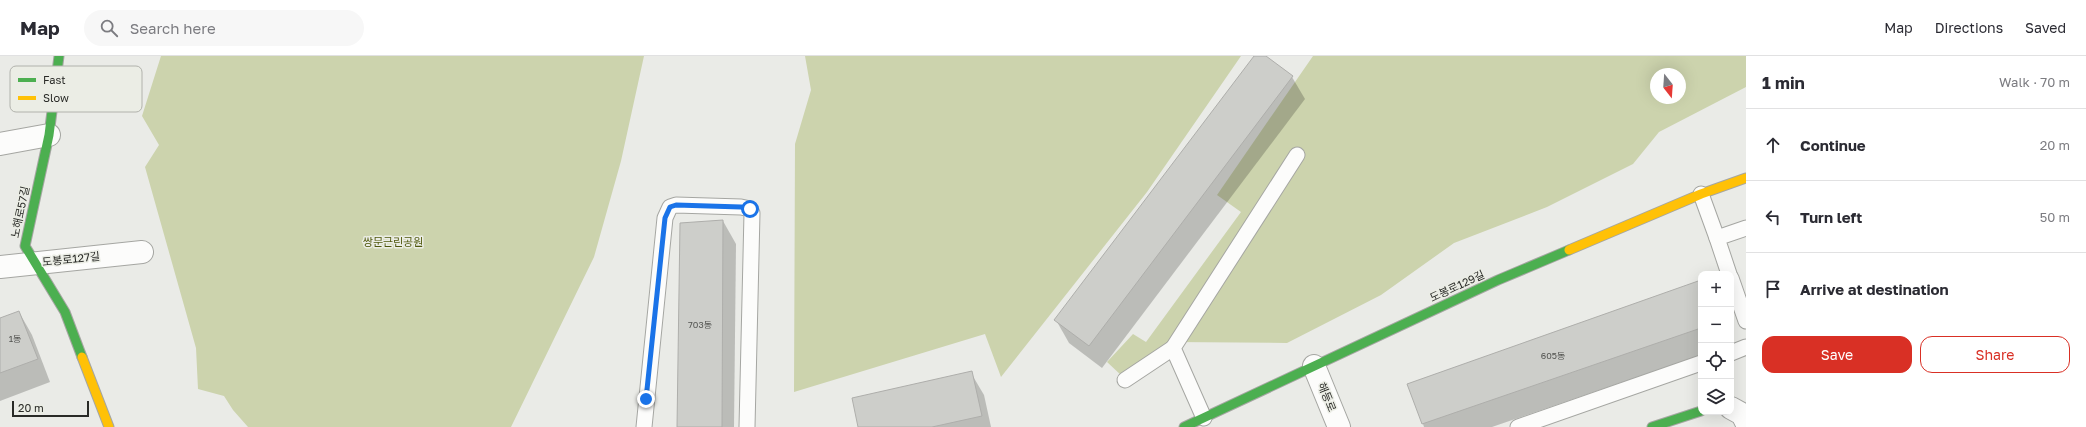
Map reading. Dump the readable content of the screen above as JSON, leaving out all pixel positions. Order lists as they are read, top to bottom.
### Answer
{
  "streets": {
    "street": [
      "노해로57길",
      "도봉로127길",
      "도봉로129길",
      "해등로"
    ]
  },
  "crossings": [
    ["노해로57길", "도봉로127길"],
    ["도봉로129길", "해등로"]
  ],
  "parks": ["쌍문근린공원"],
  "house_numbers": ["703동", "1동", "605동"],
  "legend": ["Fast", "Slow"],
  "scale_bar": "20 m",
  "north": "bottom",
  "page": {
    "header": "Map",
    "search": "Search here",
    "nav": ["Map", "Directions", "Saved"],
    "heading": ["1 min", "Walk · 70 m"],
    "list": [
      ["Continue", "20 m"],
      ["Turn left", "50 m"],
      "Arrive at destination"
    ],
    "map_buttons": ["+", "−"],
    "buttons": ["Save", "Share"],
    "scale": "20 m"
  }
}
